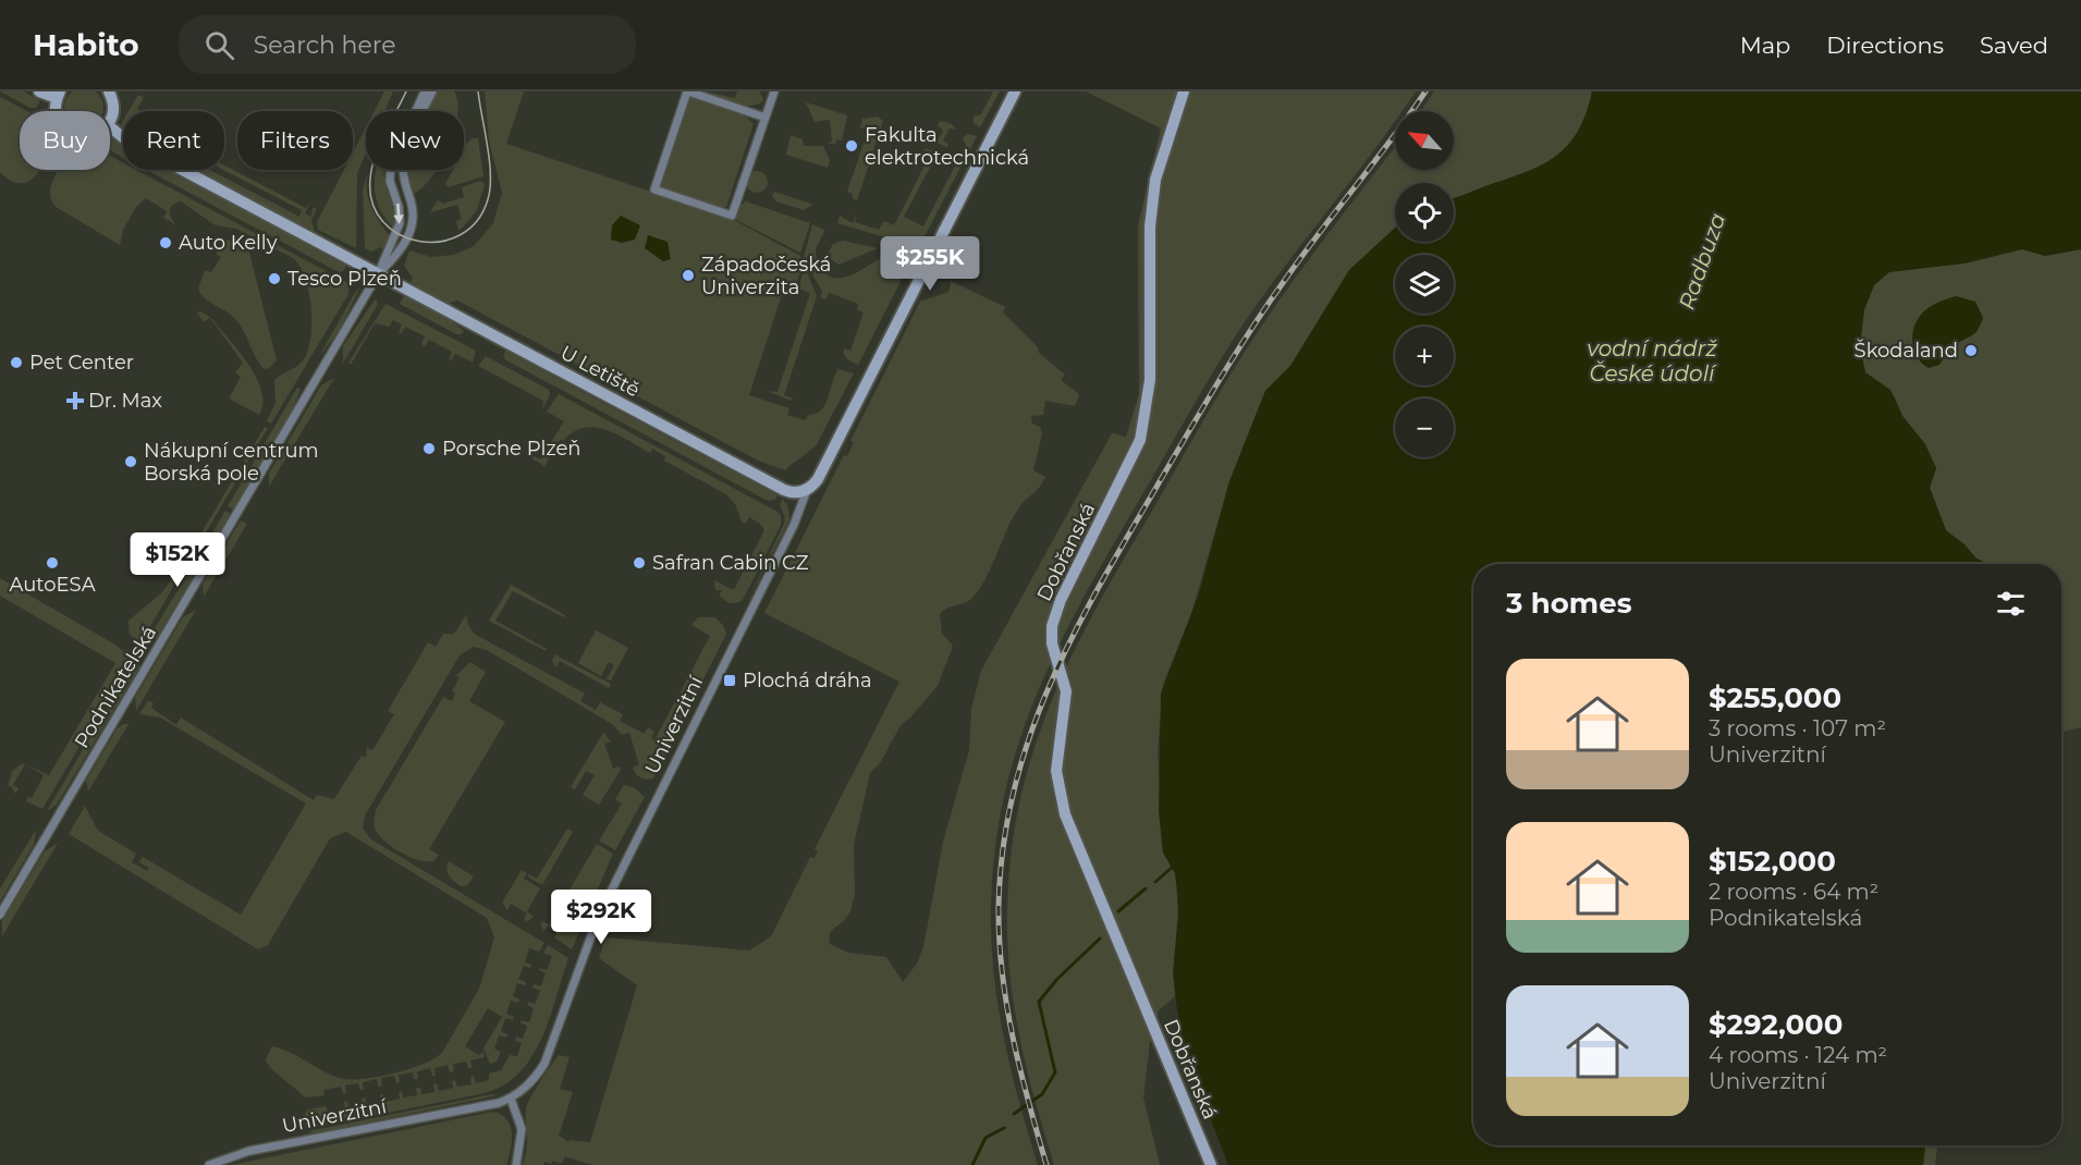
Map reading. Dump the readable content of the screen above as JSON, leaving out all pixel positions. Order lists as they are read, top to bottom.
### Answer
{
  "streets": {
    "street": [
      "U Letiště",
      "Dobřanská",
      "Podnikatelská",
      "Univerzitní"
    ]
  },
  "crossings": [
    ["U Letiště", "Podnikatelská"],
    ["U Letiště", "Univerzitní"]
  ],
  "water": ["Radbuza", "vodní nádrž České údolí"],
  "places": {
    "other": [
      "Fakulta elektrotechnická",
      "Auto Kelly",
      "Západočeská Univerzita",
      "Tesco Plzeň",
      "Škodaland",
      "Pet Center",
      "Porsche Plzeň",
      "Nákupní centrum Borská pole",
      "AutoESA",
      "Safran Cabin CZ"
    ],
    "health": ["Dr. Max"],
    "transit": ["Plochá dráha"]
  },
  "north": "top left",
  "page": {
    "header": "Habito",
    "search": "Search here",
    "nav": ["Map", "Directions", "Saved"],
    "map_buttons": ["+", "−"],
    "chip": [
      "Buy",
      "Rent",
      "Filters",
      "New"
    ],
    "price": ["$255K", "$152K", "$292K"],
    "heading": "3 homes",
    "list": [
      {
        "name": "$255,000",
        "note": "3 rooms · 107 m² · Univerzitní"
      },
      {
        "name": "$152,000",
        "note": "2 rooms · 64 m² · Podnikatelská"
      },
      {
        "name": "$292,000",
        "note": "4 rooms · 124 m² · Univerzitní"
      }
    ]
  }
}
